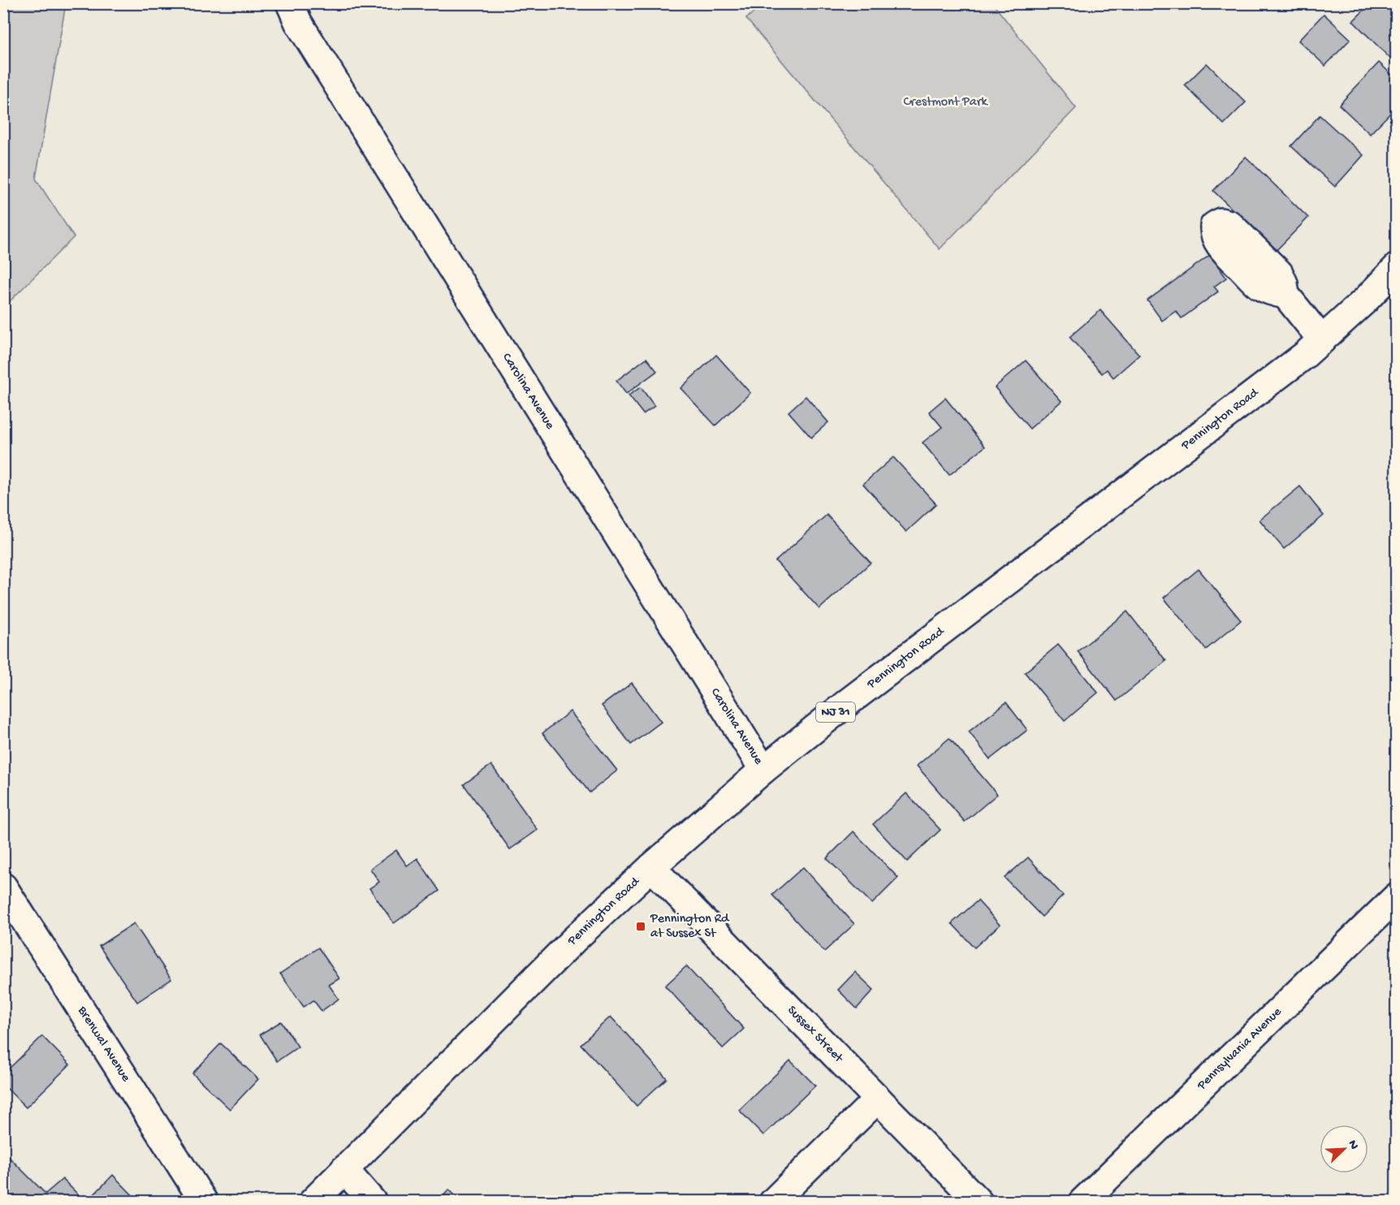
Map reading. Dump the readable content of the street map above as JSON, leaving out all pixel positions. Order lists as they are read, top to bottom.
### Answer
{
  "streets": {
    "street": [
      "Carolina Avenue",
      "Pennington Road",
      "NJ 31",
      "Sussex Street",
      "Brenwal Avenue",
      "Pennsylvania Avenue"
    ]
  },
  "crossings": [
    ["Carolina Avenue", "Pennington Road"],
    ["Pennington Road", "Sussex Street"]
  ],
  "parks": ["Crestmont Park"],
  "places": {
    "transit": ["Pennington Rd at Sussex St"]
  },
  "north": "top right"
}
